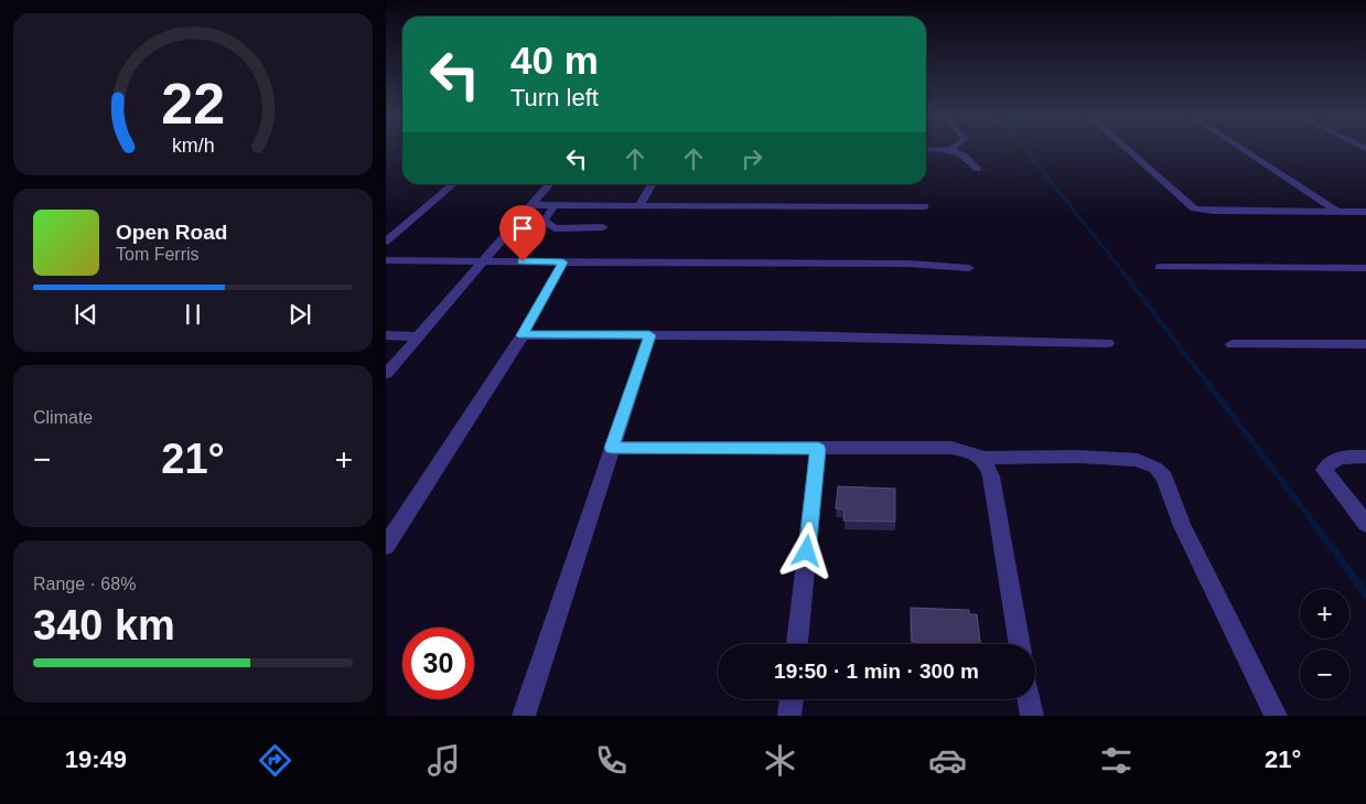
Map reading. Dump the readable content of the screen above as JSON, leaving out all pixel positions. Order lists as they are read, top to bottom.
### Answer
{
  "page": {
    "turn": ["40 m", "Turn left"],
    "song": ["Open Road", "Tom Ferris"],
    "tile": [
      "Climate",
      ["Range · 68%", "340 km"]
    ],
    "heat": ["−", "21°", "+"],
    "map_buttons": ["+", "−"],
    "limit": "30",
    "trip": "19:50 · 1 min · 300 m",
    "tabs": ["19:49", "21°"],
    "gauge": ["22", "km/h"]
  }
}
